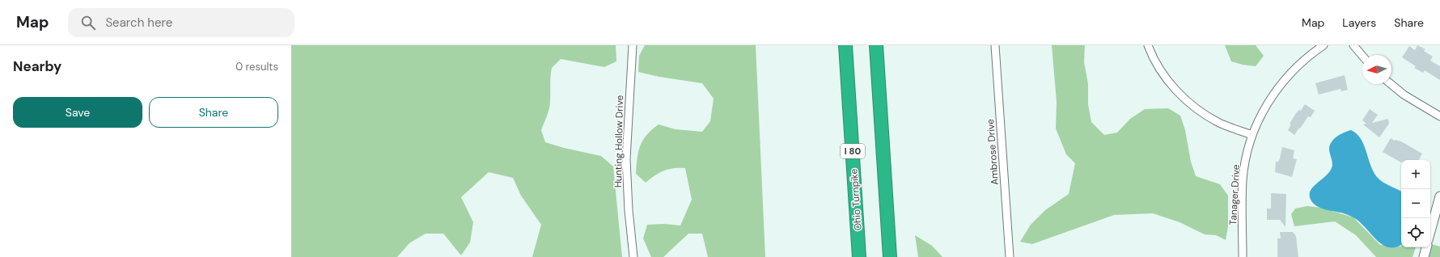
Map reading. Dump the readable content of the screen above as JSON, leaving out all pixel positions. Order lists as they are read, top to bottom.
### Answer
{
  "streets": {
    "highway": ["I 80", "Ohio Turnpike"],
    "street": ["Hunting Hollow Drive", "Ambrose Drive", "Tanager Drive"]
  },
  "north": "left",
  "page": {
    "header": "Map",
    "search": "Search here",
    "nav": ["Map", "Layers", "Share"],
    "heading": ["Nearby", "0 results"],
    "buttons": ["Save", "Share"],
    "map_buttons": ["+", "−"]
  }
}
